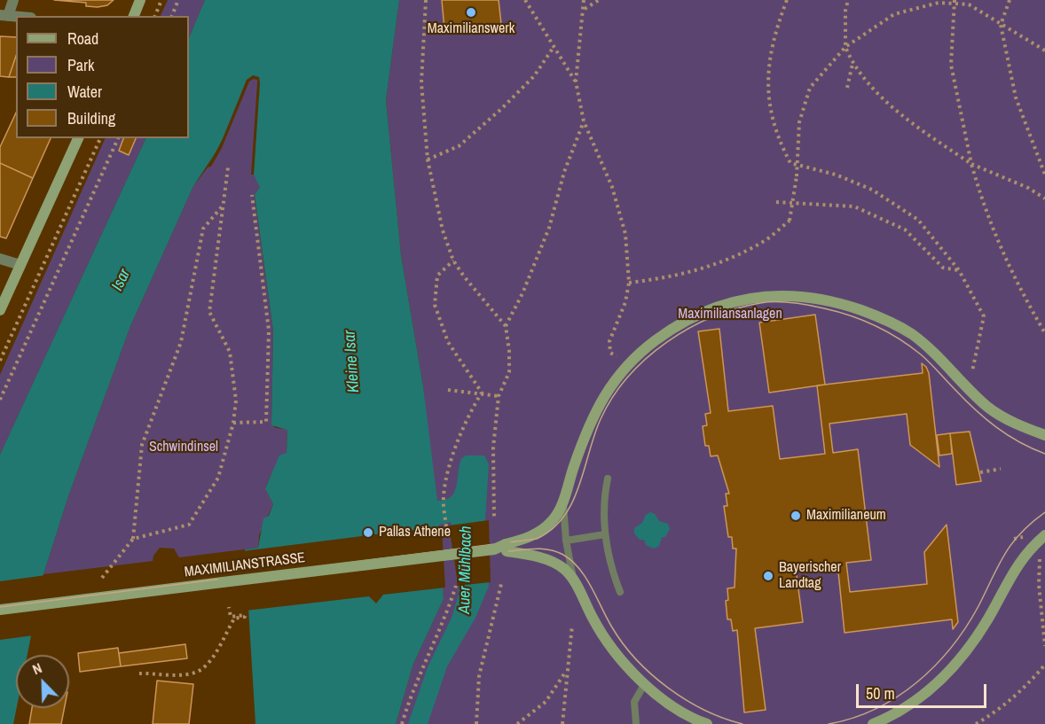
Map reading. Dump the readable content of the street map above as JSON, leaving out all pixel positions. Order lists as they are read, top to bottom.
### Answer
{
  "streets": {
    "main road": ["MAXIMILIANSTRASSE"]
  },
  "water": ["Isar", "Kleine Isar", "Auer Mühlbach"],
  "parks": ["Maximiliansanlagen", "Schwindinsel"],
  "places": [
    "Maximilianswerk",
    "Maximilianeum",
    "Pallas Athene",
    "Bayerischer Landtag"
  ],
  "legend": [
    "Road",
    "Park",
    "Water",
    "Building"
  ],
  "scale_bar": "50 m",
  "north": "top left"
}
